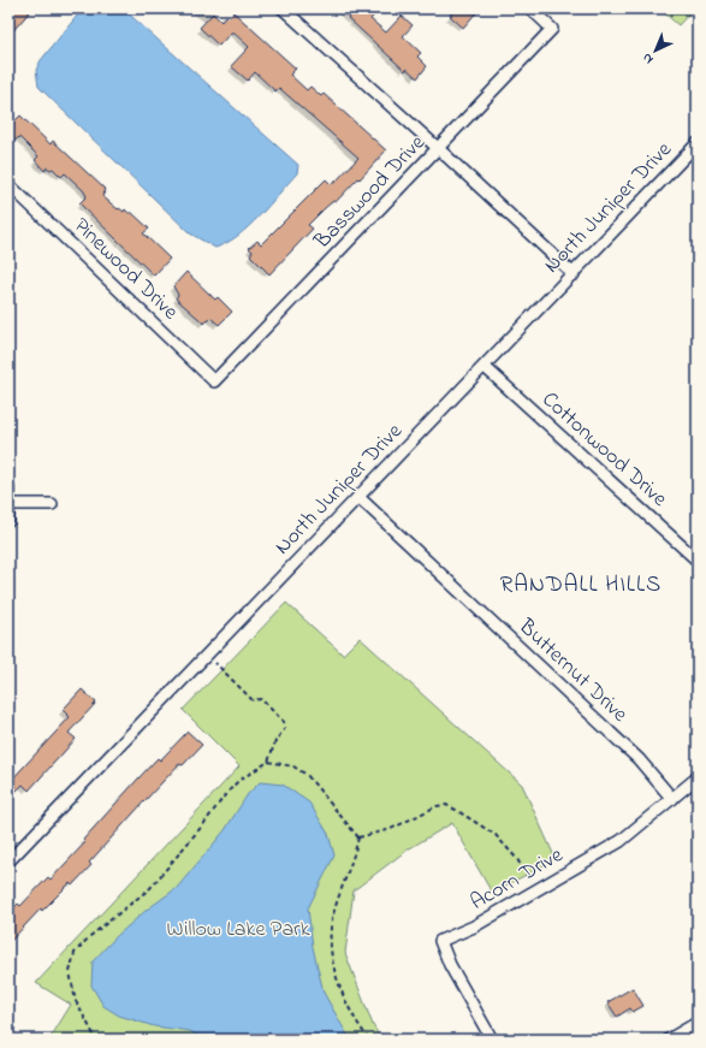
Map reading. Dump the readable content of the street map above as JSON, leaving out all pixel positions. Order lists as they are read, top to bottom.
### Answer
{
  "streets": {
    "street": [
      "Basswood Drive",
      "North Juniper Drive",
      "Pinewood Drive",
      "Cottonwood Drive",
      "Butternut Drive",
      "Acorn Drive"
    ]
  },
  "crossings": [
    ["Basswood Drive", "Pinewood Drive"],
    ["North Juniper Drive", "Cottonwood Drive"],
    ["North Juniper Drive", "Butternut Drive"],
    ["Butternut Drive", "Acorn Drive"]
  ],
  "districts": ["RANDALL HILLS"],
  "parks": ["Willow Lake Park"],
  "north": "bottom left"
}
